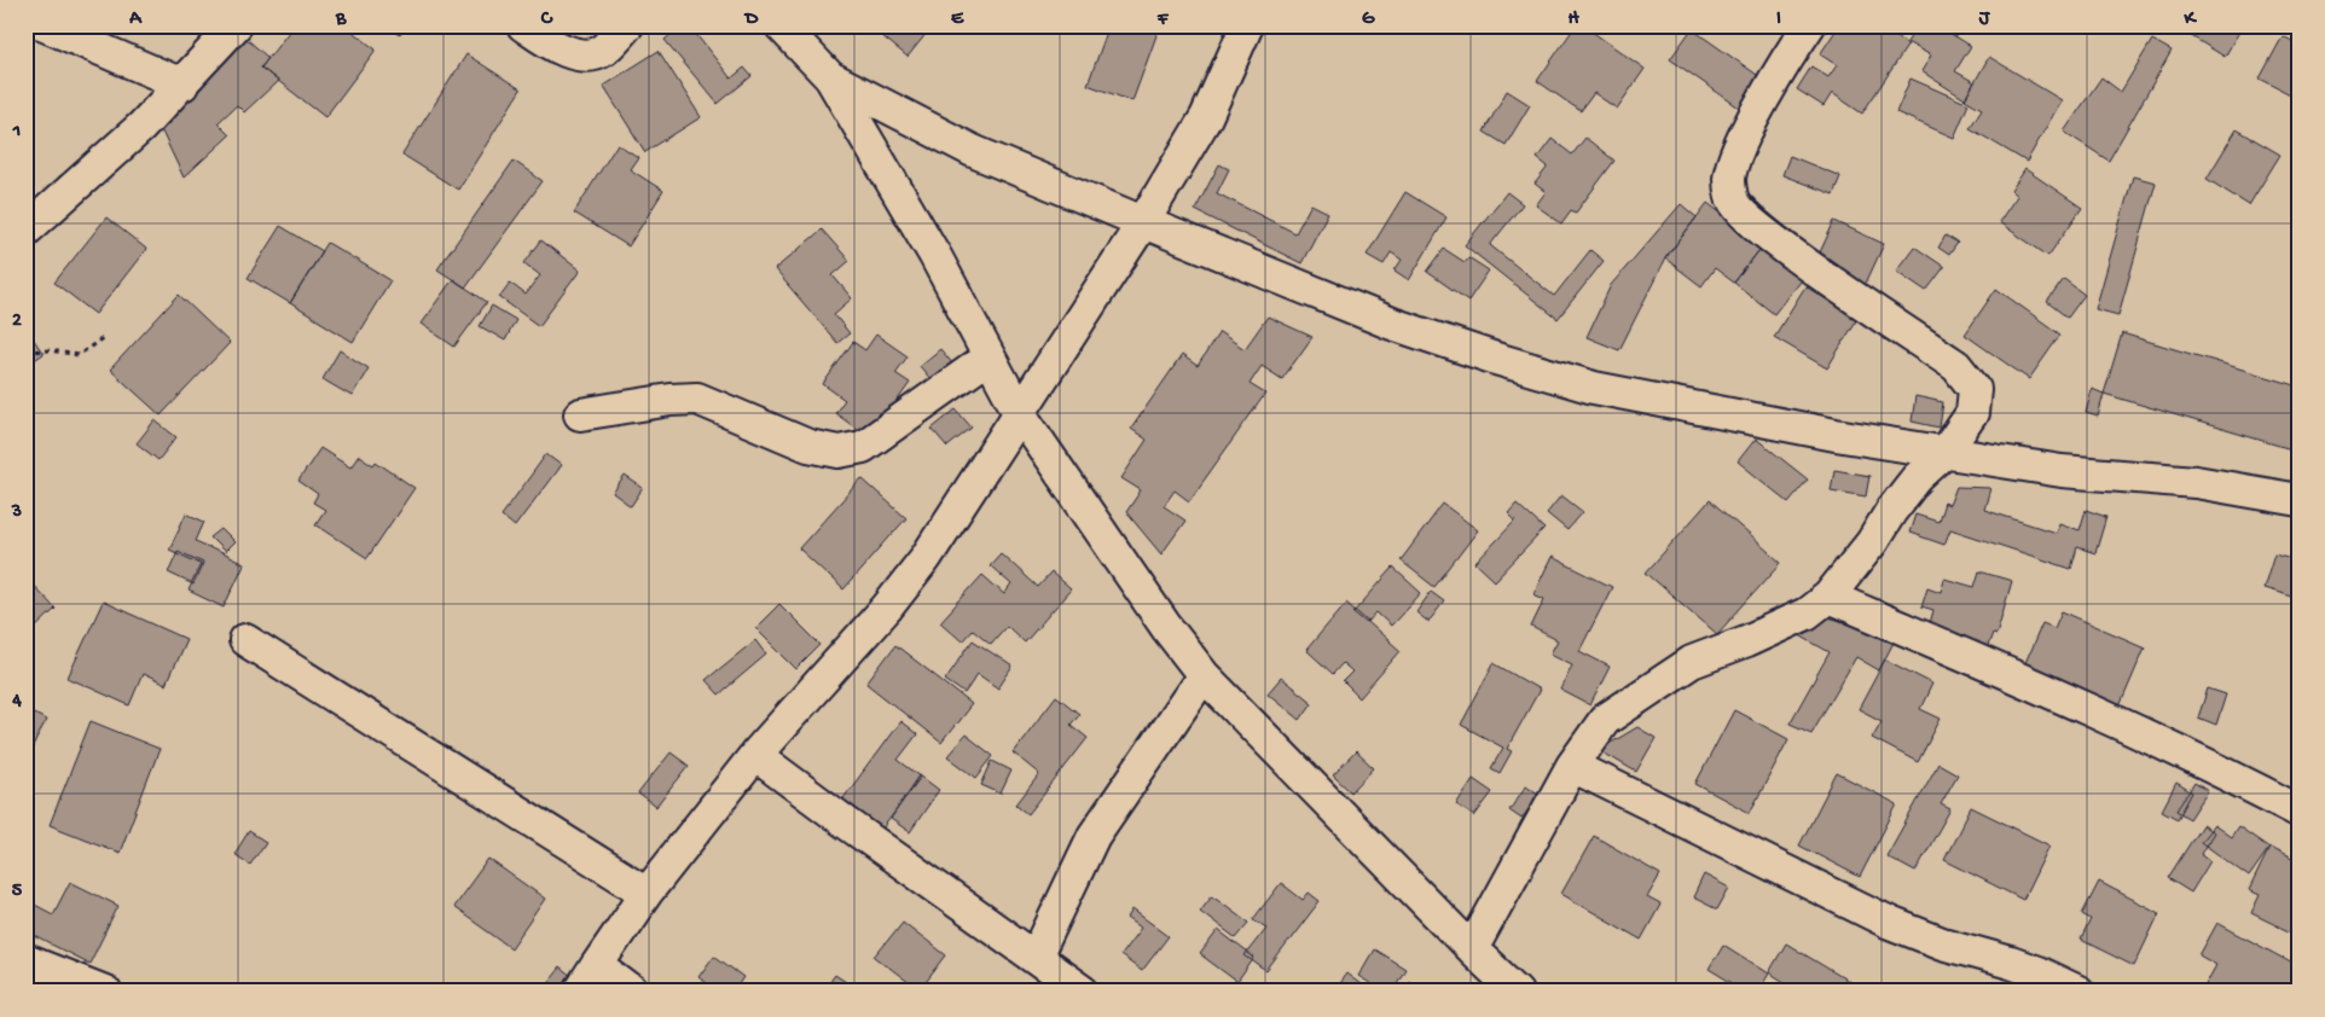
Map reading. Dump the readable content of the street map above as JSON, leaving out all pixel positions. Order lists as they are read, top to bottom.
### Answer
{
  "grid": {
    "columns": [
      "A",
      "B",
      "C",
      "D",
      "E",
      "F",
      "G",
      "H",
      "I",
      "J",
      "K"
    ],
    "rows": [
      "1",
      "2",
      "3",
      "4",
      "5"
    ]
  }
}
